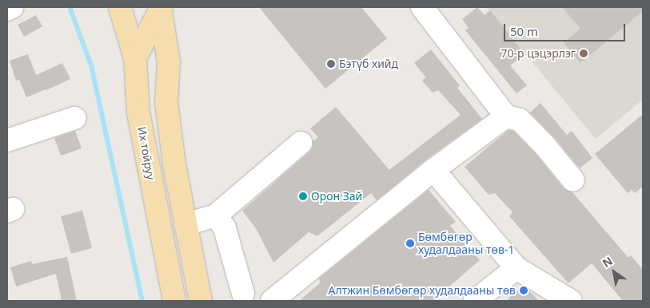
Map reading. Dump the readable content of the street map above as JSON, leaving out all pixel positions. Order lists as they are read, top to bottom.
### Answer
{
  "streets": {
    "main road": ["Их тойруу"]
  },
  "places": [
    "70-р цэцэрлэг",
    "Бэтүб хийд",
    "Орон Зай",
    "Бөмбөгөр худалдааны төв-1",
    "Алтжин Бөмбөгөр худалдааны төв"
  ],
  "scale_bar": "50 m",
  "north": "top left"
}
